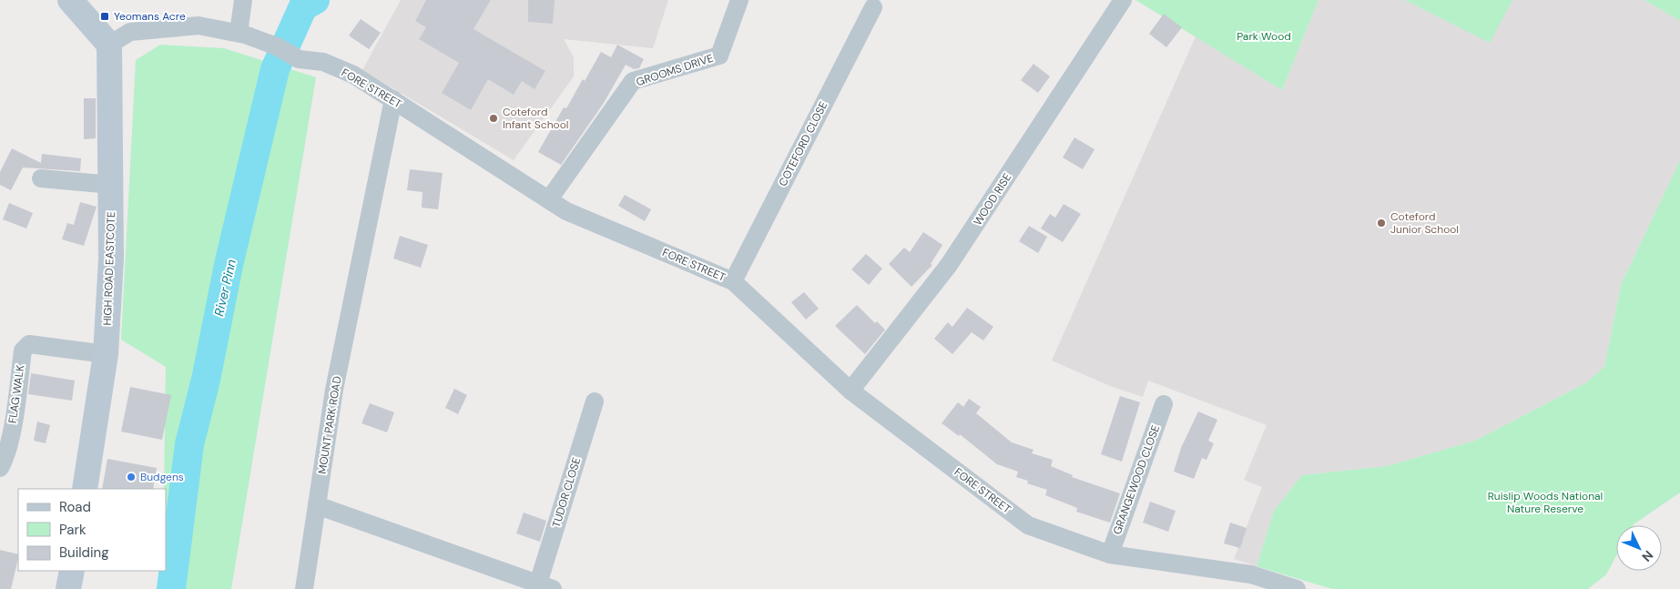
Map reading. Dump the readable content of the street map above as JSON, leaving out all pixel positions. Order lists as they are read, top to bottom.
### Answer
{
  "streets": {
    "main road": ["HIGH ROAD EASTCOTE"],
    "street": [
      "GROOMS DRIVE",
      "FORE STREET",
      "COTEFORD CLOSE",
      "WOOD RISE",
      "FLAG WALK",
      "MOUNT PARK ROAD",
      "GRANGEWOOD CLOSE",
      "TUDOR CLOSE"
    ]
  },
  "crossings": [
    ["GROOMS DRIVE", "FORE STREET"],
    ["FORE STREET", "COTEFORD CLOSE"],
    ["FORE STREET", "WOOD RISE"],
    ["FORE STREET", "HIGH ROAD EASTCOTE"],
    ["FORE STREET", "MOUNT PARK ROAD"],
    ["FORE STREET", "GRANGEWOOD CLOSE"],
    ["HIGH ROAD EASTCOTE", "FLAG WALK"]
  ],
  "water": ["River Pinn"],
  "parks": ["Park Wood", "Ruislip Woods National Nature Reserve"],
  "places": {
    "transit": ["Yeomans Acre"],
    "other": ["Coteford Infant School", "Coteford Junior School", "Budgens"]
  },
  "legend": ["Road", "Park", "Building"],
  "north": "bottom right"
}
